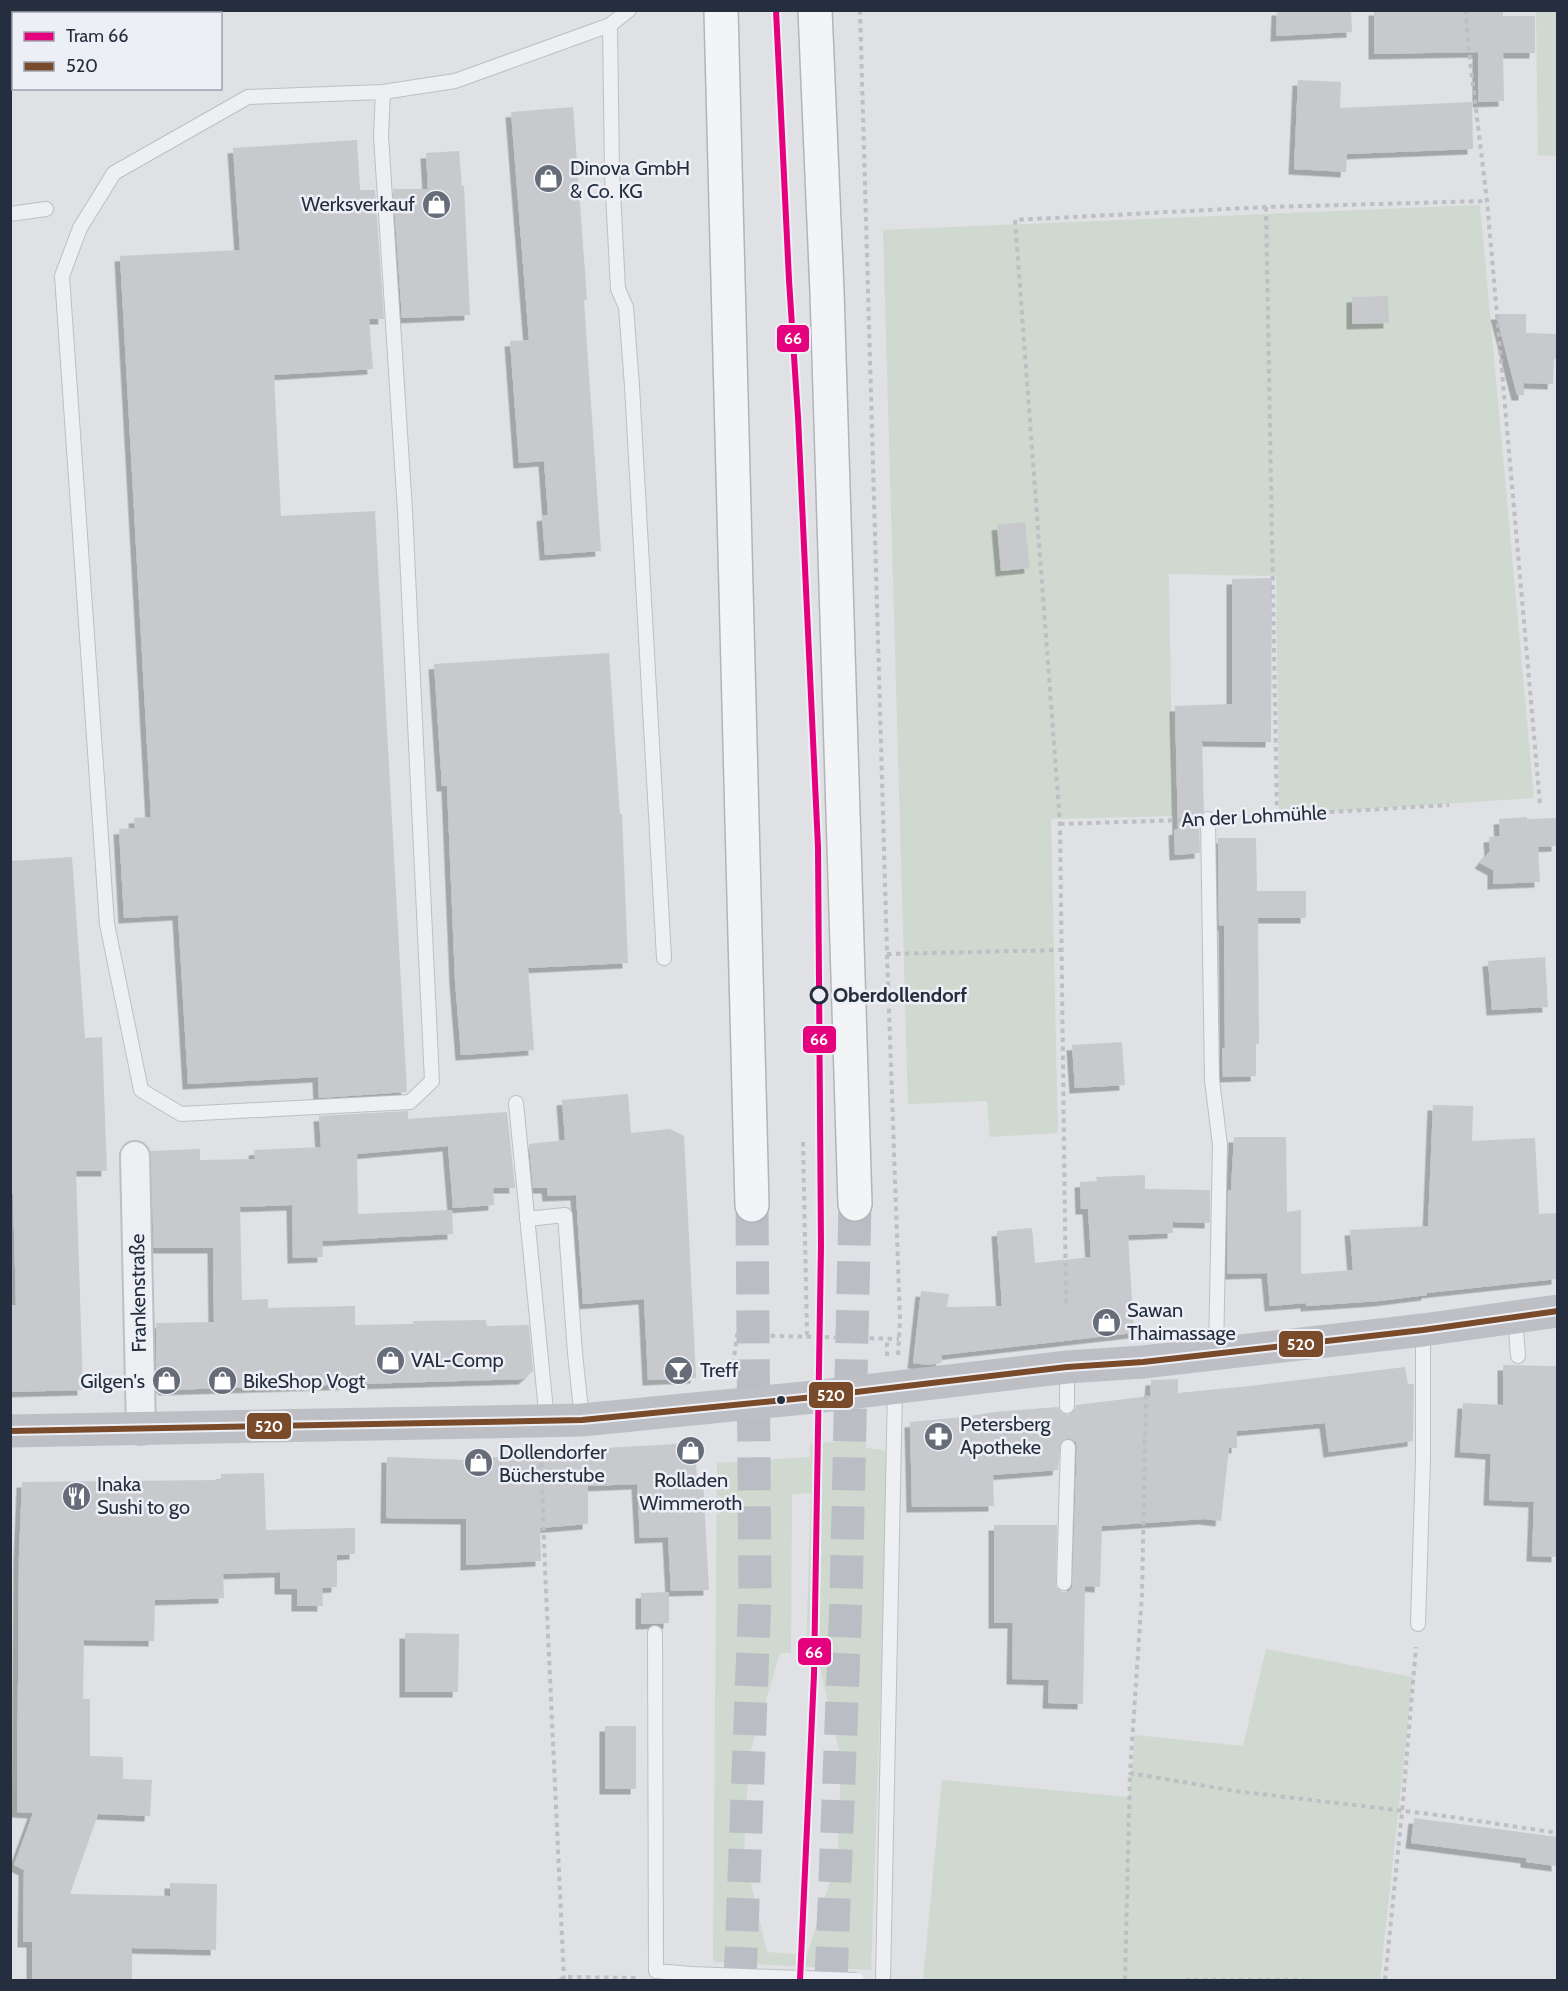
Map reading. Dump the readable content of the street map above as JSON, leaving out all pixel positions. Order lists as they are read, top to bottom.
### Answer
{
  "streets": {
    "street": ["Frankenstraße"],
    "path": ["An der Lohmühle"]
  },
  "places": {
    "shop": [
      "Dinova GmbH & Co. KG",
      "Werksverkauf",
      "Sawan Thaimassage",
      "VAL-Comp",
      "Gilgen's",
      "BikeShop Vogt",
      "Rolladen Wimmeroth",
      "Dollendorfer Bücherstube"
    ],
    "other": ["Oberdollendorf"],
    "bar": ["Treff"],
    "pharmacy": ["Petersberg Apotheke"],
    "restaurant": ["Inaka Sushi to go"]
  },
  "lines": ["tram line 66", "transit line 520"],
  "legend": ["Tram 66", "520"]
}
